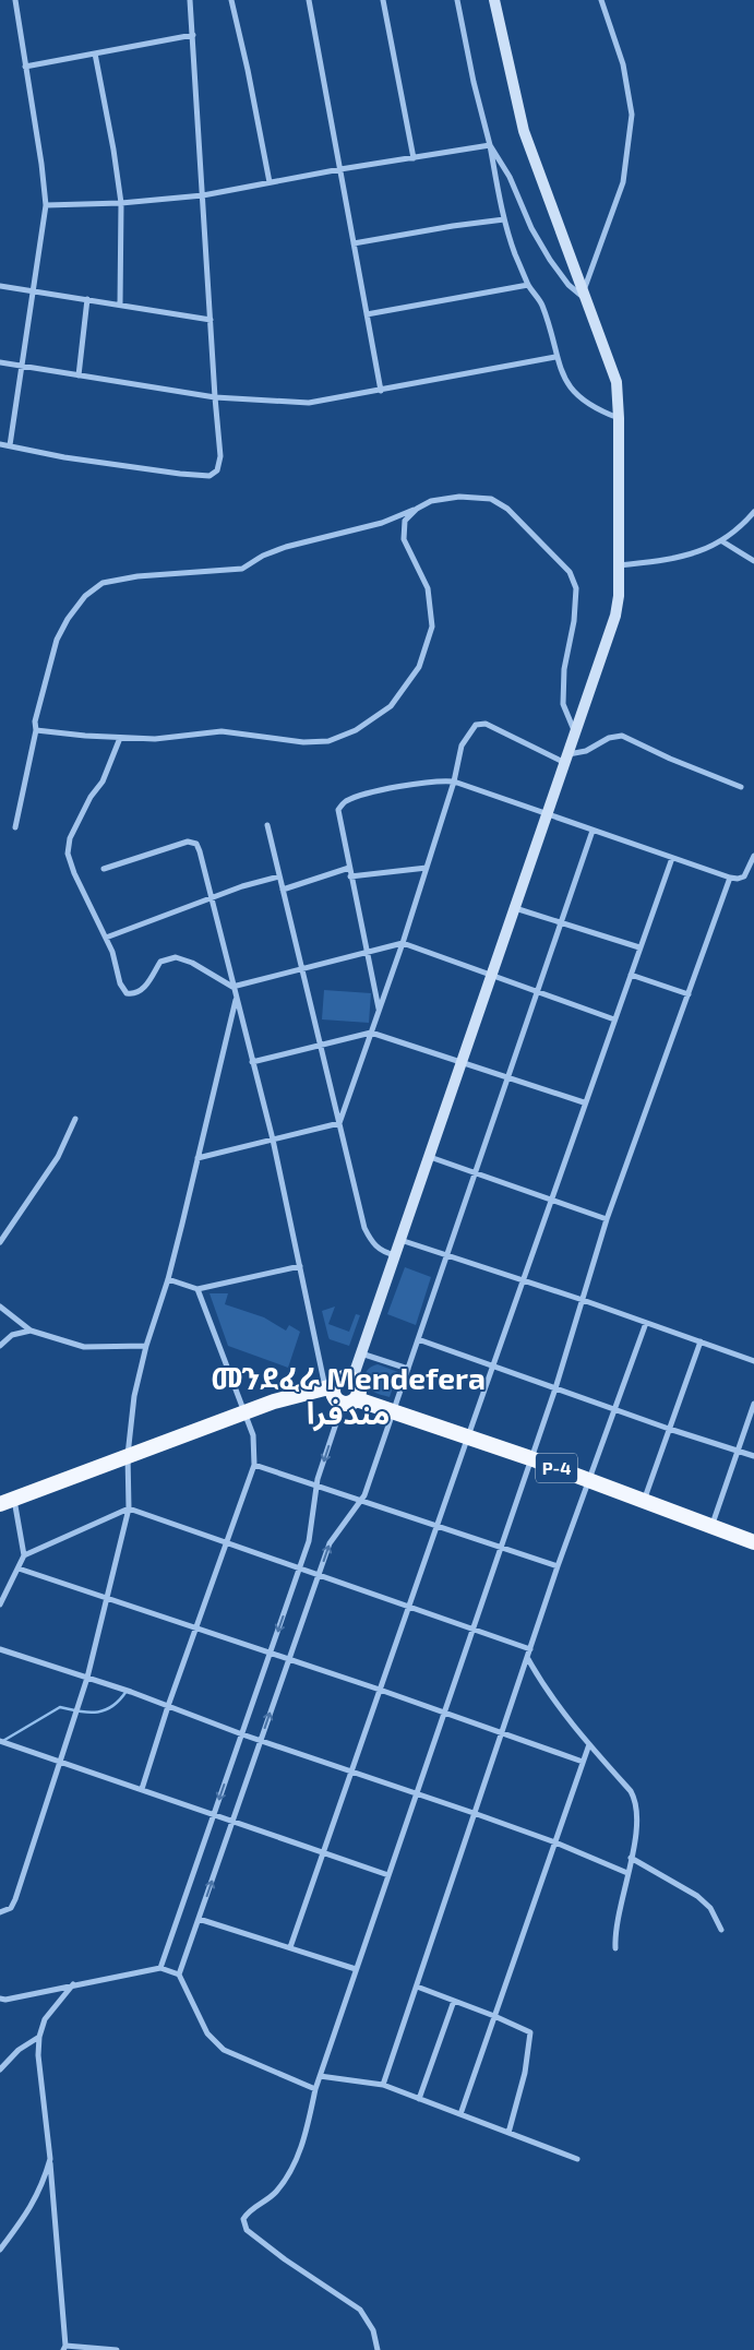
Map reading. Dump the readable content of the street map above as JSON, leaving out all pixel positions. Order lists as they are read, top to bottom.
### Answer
{
  "streets": {
    "highway": ["P-4"]
  },
  "districts": ["መንደፈራ Mendefera مندفرا"]
}
